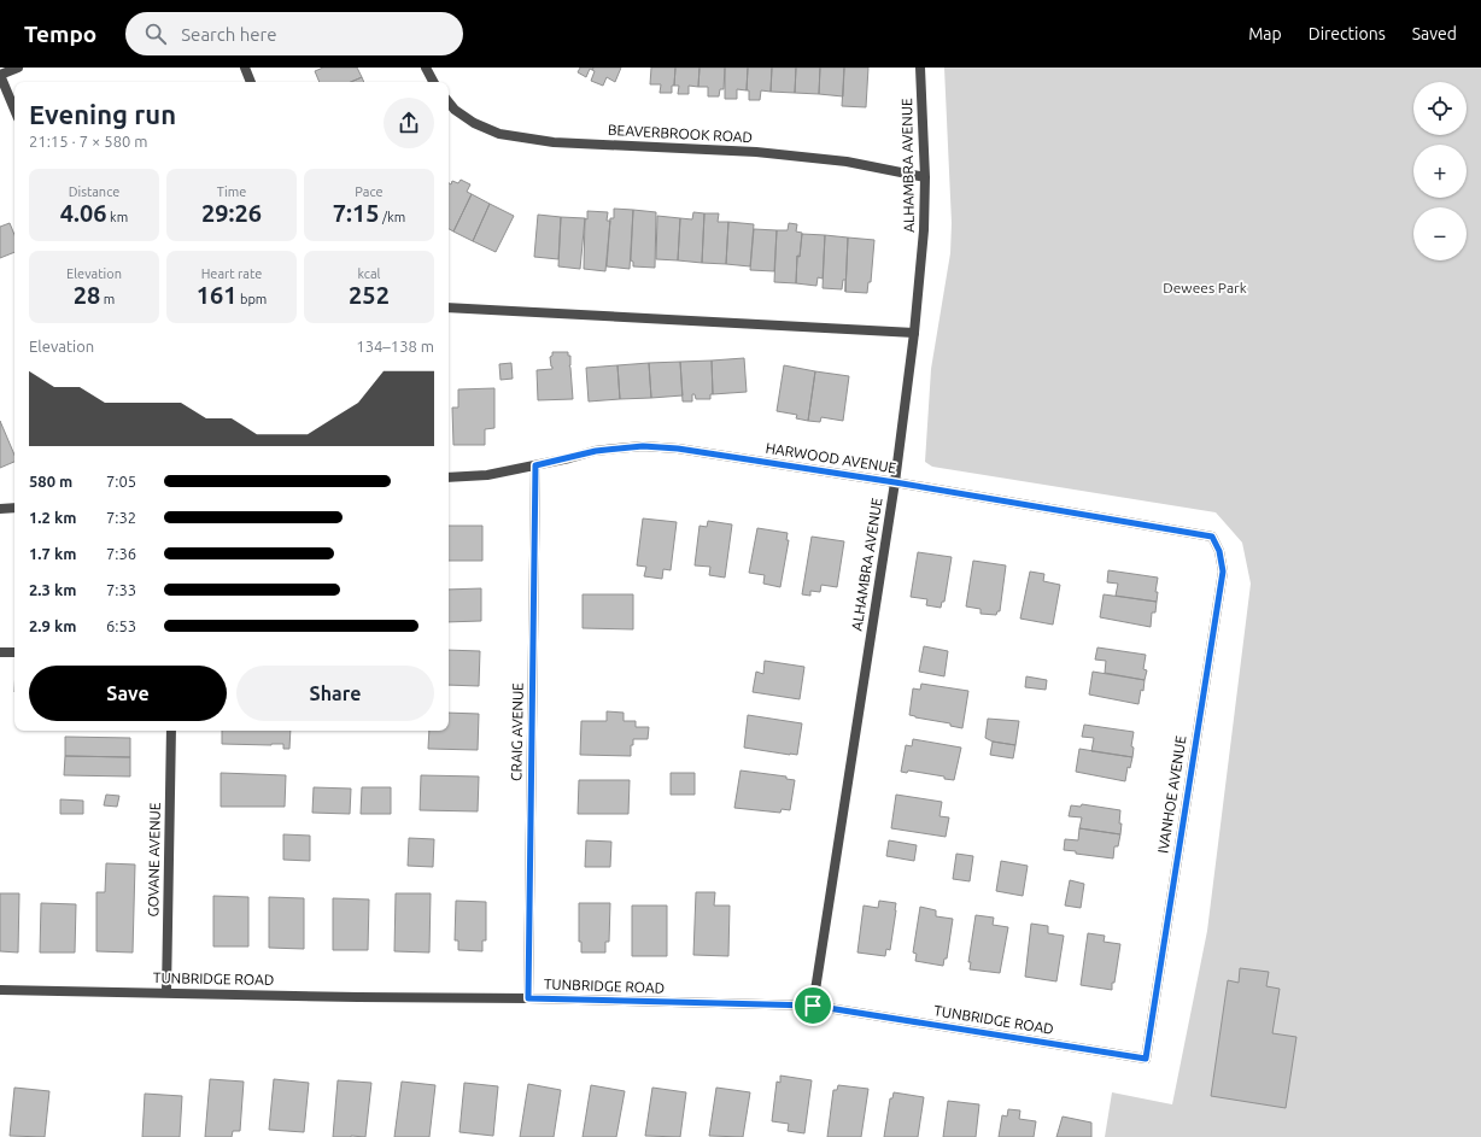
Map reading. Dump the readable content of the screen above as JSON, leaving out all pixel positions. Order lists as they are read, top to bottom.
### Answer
{
  "streets": {
    "street": [
      "BEAVERBROOK ROAD",
      "ALHAMBRA AVENUE",
      "HARWOOD AVENUE",
      "CRAIG AVENUE",
      "IVANHOE AVENUE",
      "GOVANE AVENUE",
      "TUNBRIDGE ROAD"
    ]
  },
  "crossings": [
    ["BEAVERBROOK ROAD", "ALHAMBRA AVENUE"],
    ["ALHAMBRA AVENUE", "HARWOOD AVENUE"],
    ["ALHAMBRA AVENUE", "TUNBRIDGE ROAD"],
    ["HARWOOD AVENUE", "CRAIG AVENUE"],
    ["HARWOOD AVENUE", "IVANHOE AVENUE"],
    ["CRAIG AVENUE", "TUNBRIDGE ROAD"],
    ["IVANHOE AVENUE", "TUNBRIDGE ROAD"],
    ["GOVANE AVENUE", "TUNBRIDGE ROAD"]
  ],
  "parks": ["Dewees Park"],
  "page": {
    "header": "Tempo",
    "search": "Search here",
    "nav": ["Map", "Directions", "Saved"],
    "map_buttons": ["+", "−"],
    "heading": ["Evening run", "21:15 · 7 × 580 m"],
    "stats": [
      ["Distance", "4.06 km"],
      ["Time", "29:26"],
      ["Pace", "7:15 /km"],
      ["Elevation", "28 m"],
      ["Heart rate", "161 bpm"],
      ["kcal", "252"]
    ],
    "chart": ["Elevation", "134–138 m"],
    "list": [
      {
        "name": "580 m",
        "note": "7:05"
      },
      {
        "name": "1.2 km",
        "note": "7:32"
      },
      {
        "name": "1.7 km",
        "note": "7:36"
      },
      {
        "name": "2.3 km",
        "note": "7:33"
      },
      {
        "name": "2.9 km",
        "note": "6:53"
      }
    ],
    "buttons": ["Save", "Share"]
  }
}
